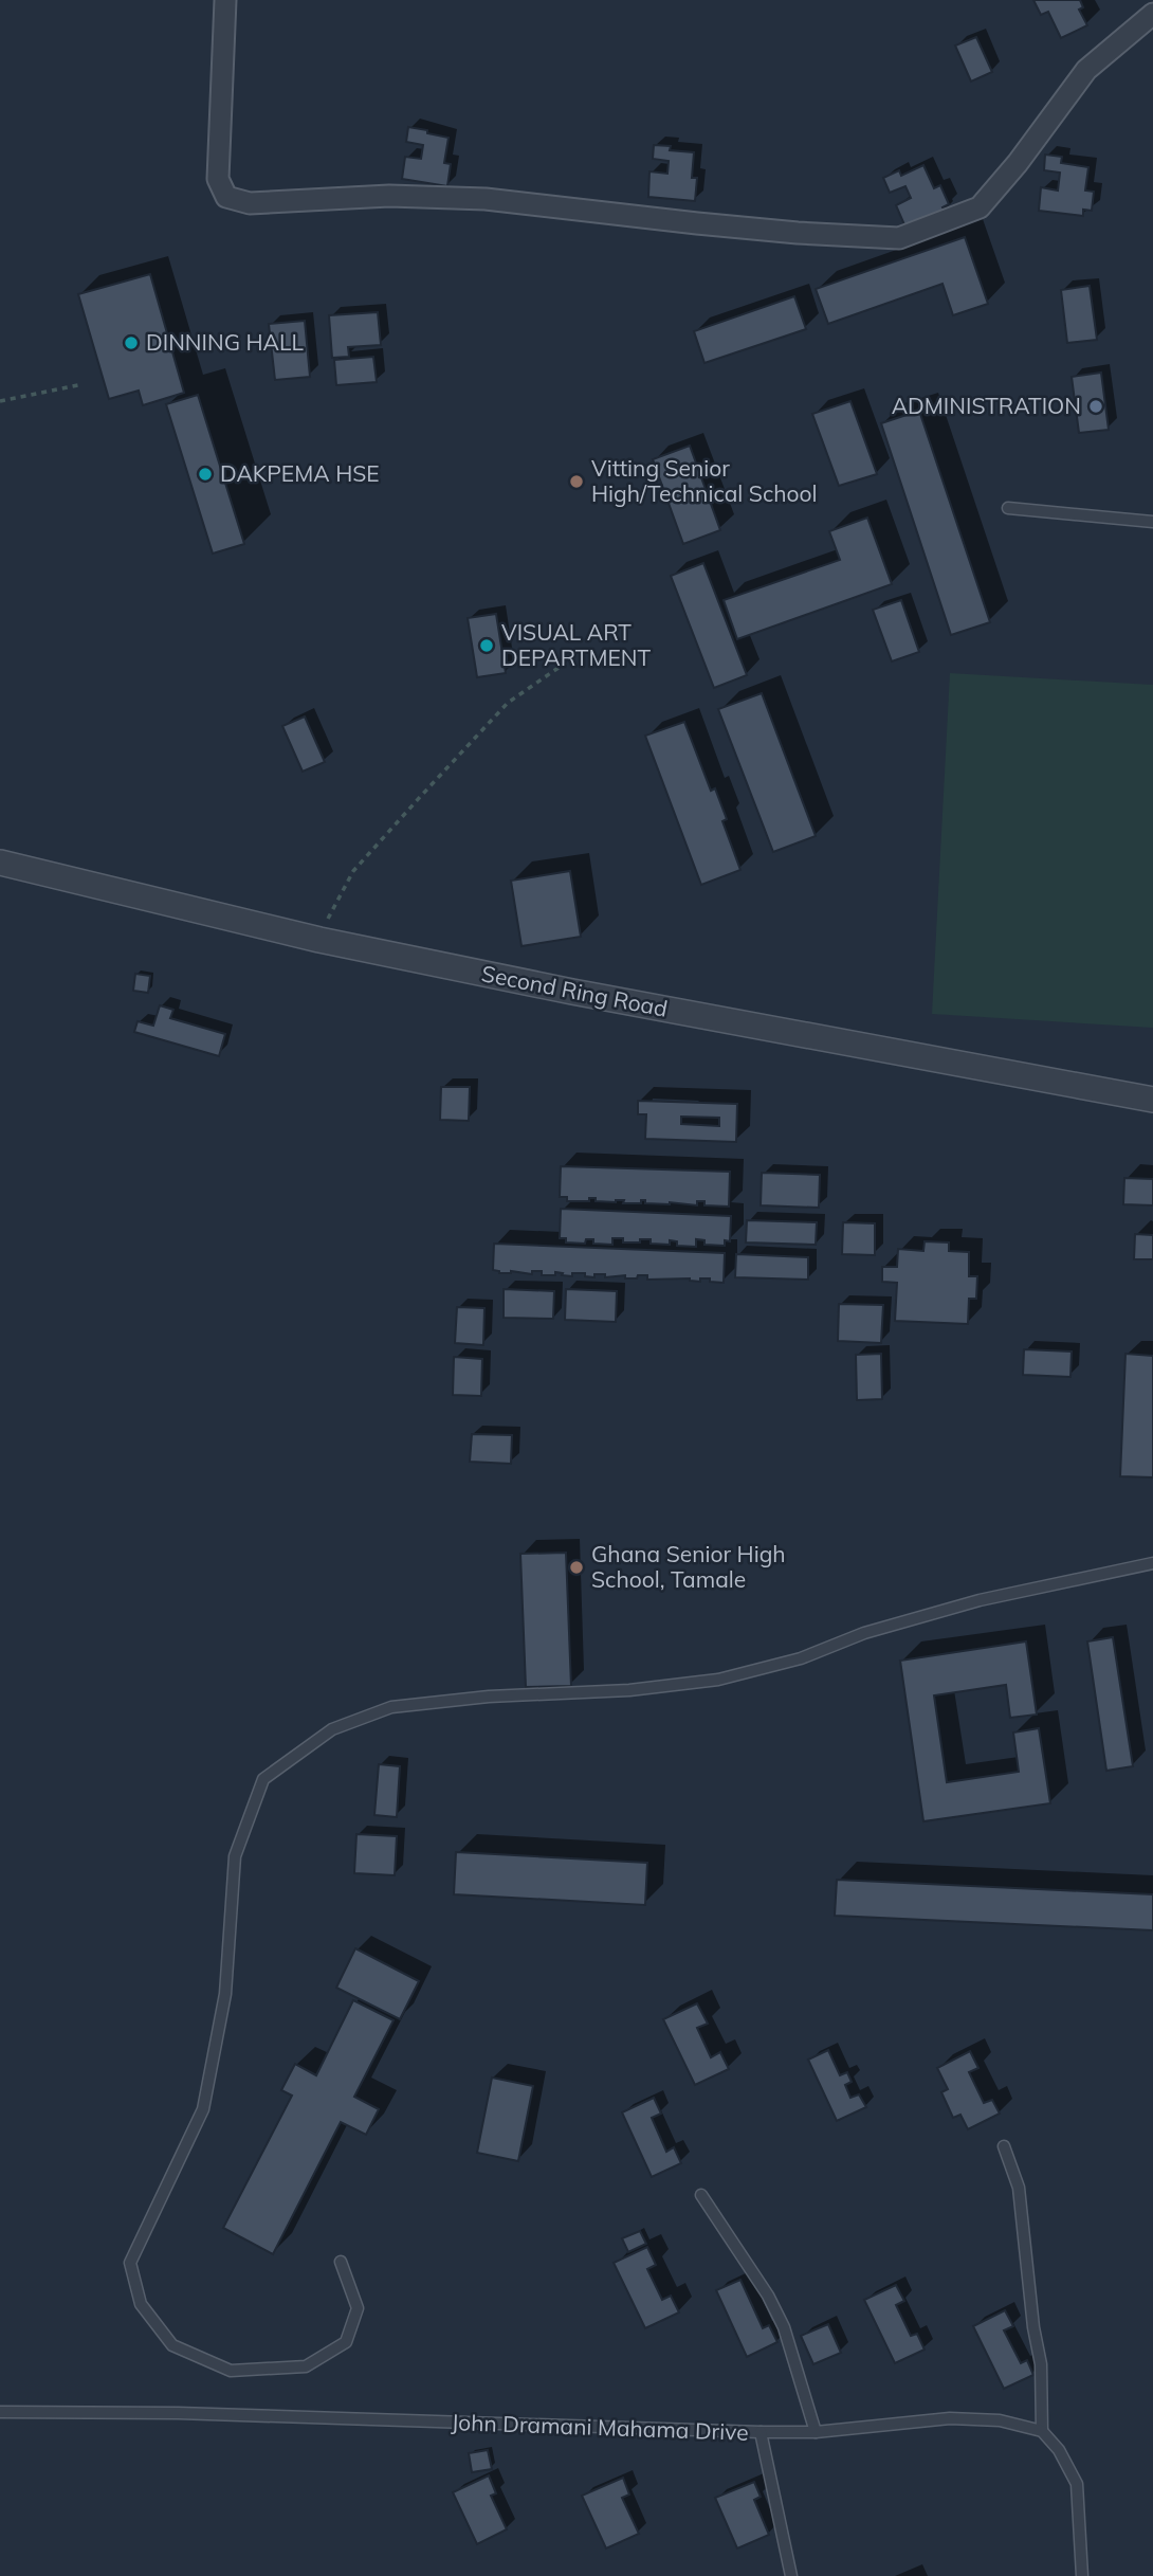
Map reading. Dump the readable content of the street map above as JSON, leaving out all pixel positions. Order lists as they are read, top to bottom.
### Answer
{
  "streets": {
    "street": ["Second Ring Road"],
    "lane": ["John Dramani Mahama Drive"]
  },
  "places": [
    "DINNING HALL",
    "ADMINISTRATION",
    "DAKPEMA HSE",
    "Vitting Senior High/Technical School",
    "VISUAL ART DEPARTMENT",
    "Ghana Senior High School, Tamale"
  ]
}
